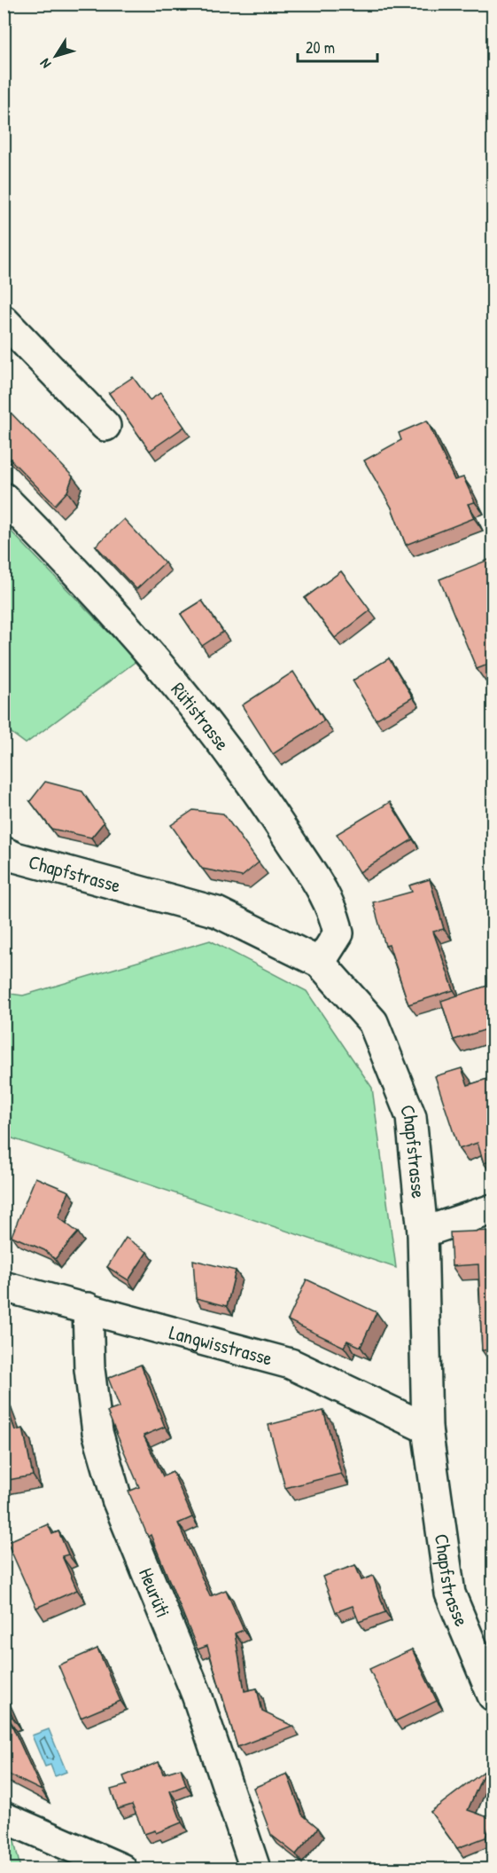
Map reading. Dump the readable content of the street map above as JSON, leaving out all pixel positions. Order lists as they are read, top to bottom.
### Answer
{
  "streets": {
    "street": [
      "Rütistrasse",
      "Chapfstrasse",
      "Langwisstrasse",
      "Heurüti"
    ]
  },
  "crossings": [
    ["Rütistrasse", "Chapfstrasse"],
    ["Chapfstrasse", "Langwisstrasse"],
    ["Langwisstrasse", "Heurüti"]
  ],
  "scale_bar": "20 m",
  "north": "bottom left"
}
